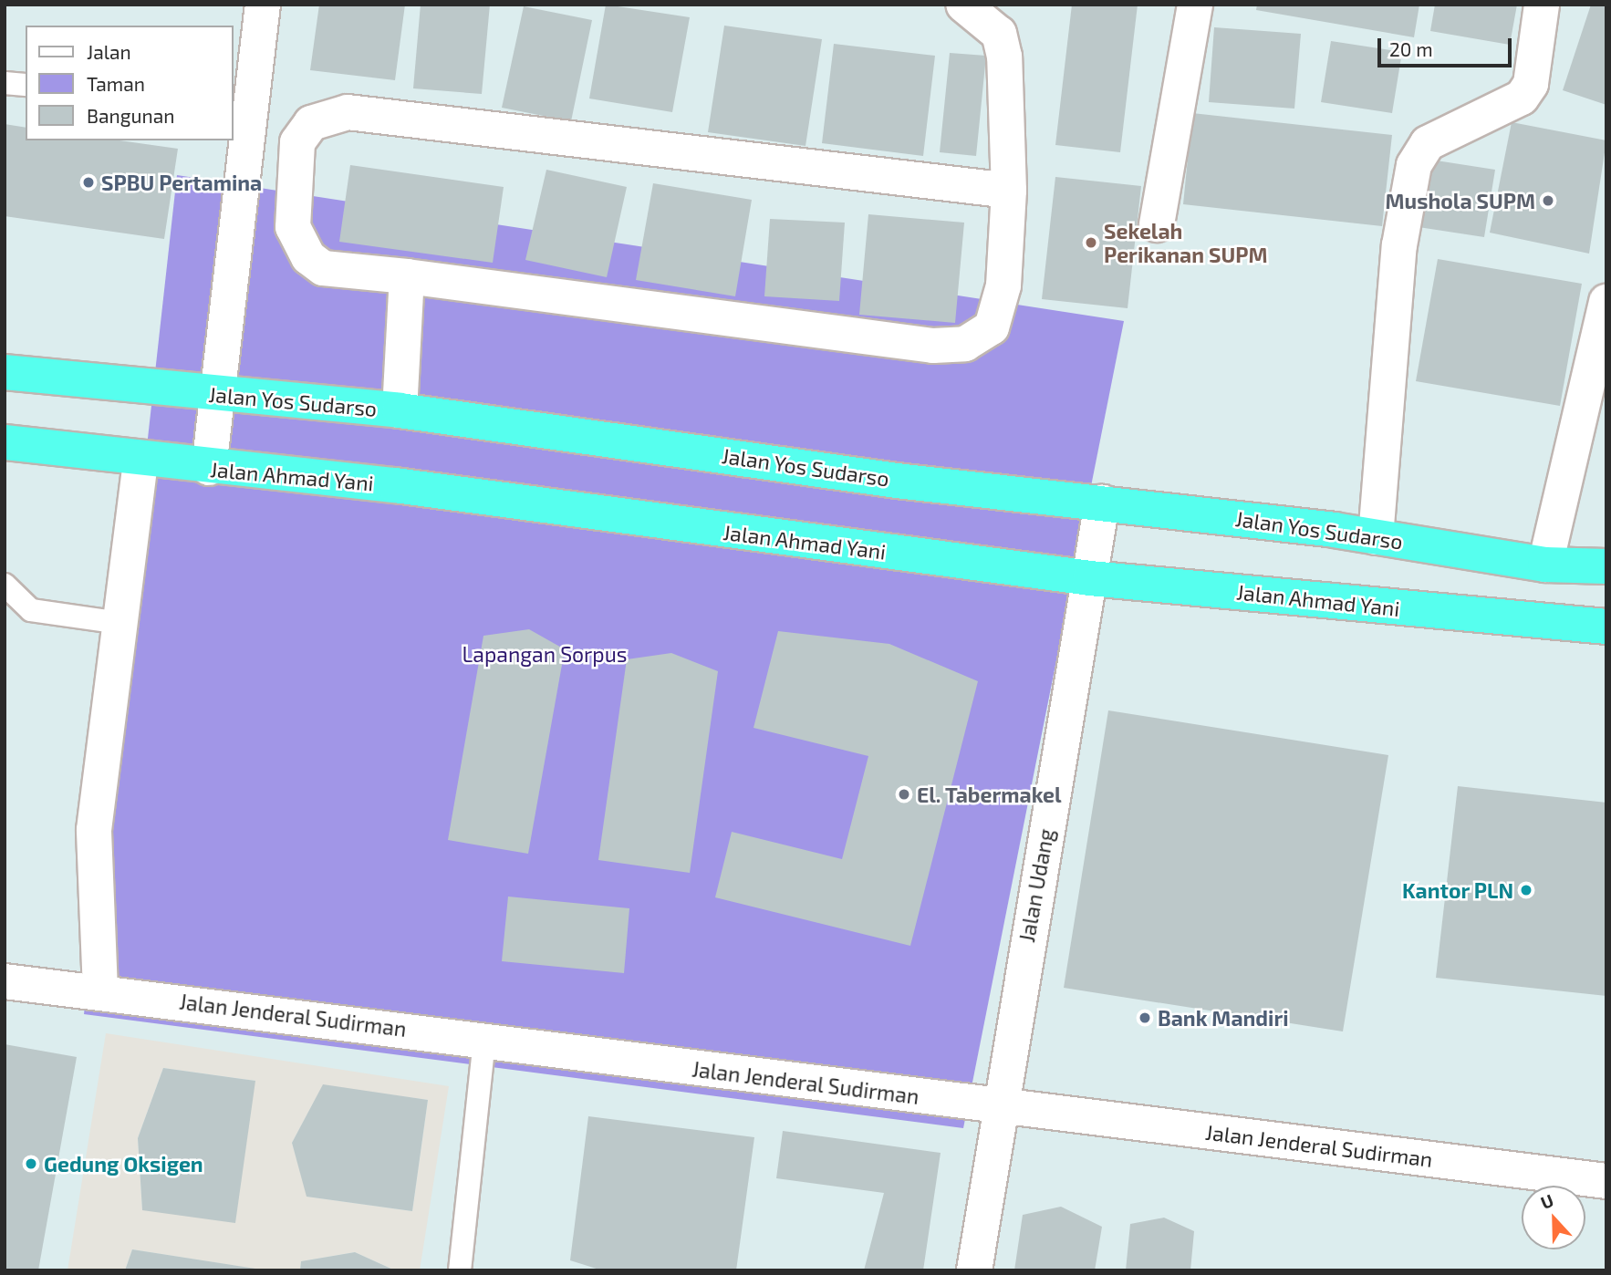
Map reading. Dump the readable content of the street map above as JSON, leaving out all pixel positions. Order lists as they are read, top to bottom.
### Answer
{
  "streets": {
    "highway": ["Jalan Yos Sudarso", "Jalan Ahmad Yani"],
    "street": ["Jalan Udang", "Jalan Jenderal Sudirman"]
  },
  "crossings": [
    ["Jalan Yos Sudarso", "Jalan Udang"],
    ["Jalan Ahmad Yani", "Jalan Udang"],
    ["Jalan Udang", "Jalan Jenderal Sudirman"]
  ],
  "parks": ["Lapangan Sorpus"],
  "places": [
    "SPBU Pertamina",
    "Mushola SUPM",
    "Sekelah Perikanan SUPM",
    "El. Tabermakel",
    "Kantor PLN",
    "Bank Mandiri",
    "Gedung Oksigen"
  ],
  "legend": ["Jalan", "Taman", "Bangunan"],
  "scale_bar": "20 m",
  "north": "top"
}
